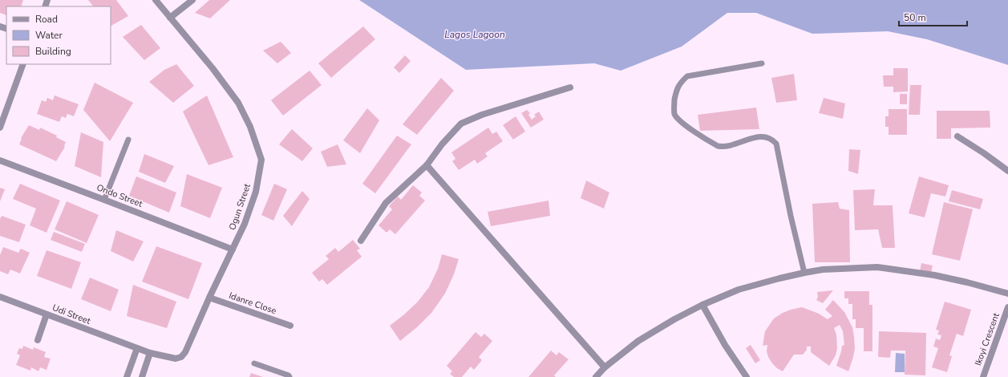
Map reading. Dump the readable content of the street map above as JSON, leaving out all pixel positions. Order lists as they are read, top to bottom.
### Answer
{
  "streets": {
    "street": [
      "Ondo Street",
      "Ogun Street",
      "Idanre Close",
      "Udi Street",
      "Ikoyi Crescent"
    ]
  },
  "crossings": [
    ["Ondo Street", "Ogun Street"],
    ["Ogun Street", "Idanre Close"],
    ["Ogun Street", "Udi Street"]
  ],
  "water": ["Lagos Lagoon"],
  "legend": ["Road", "Water", "Building"],
  "scale_bar": "50 m"
}
